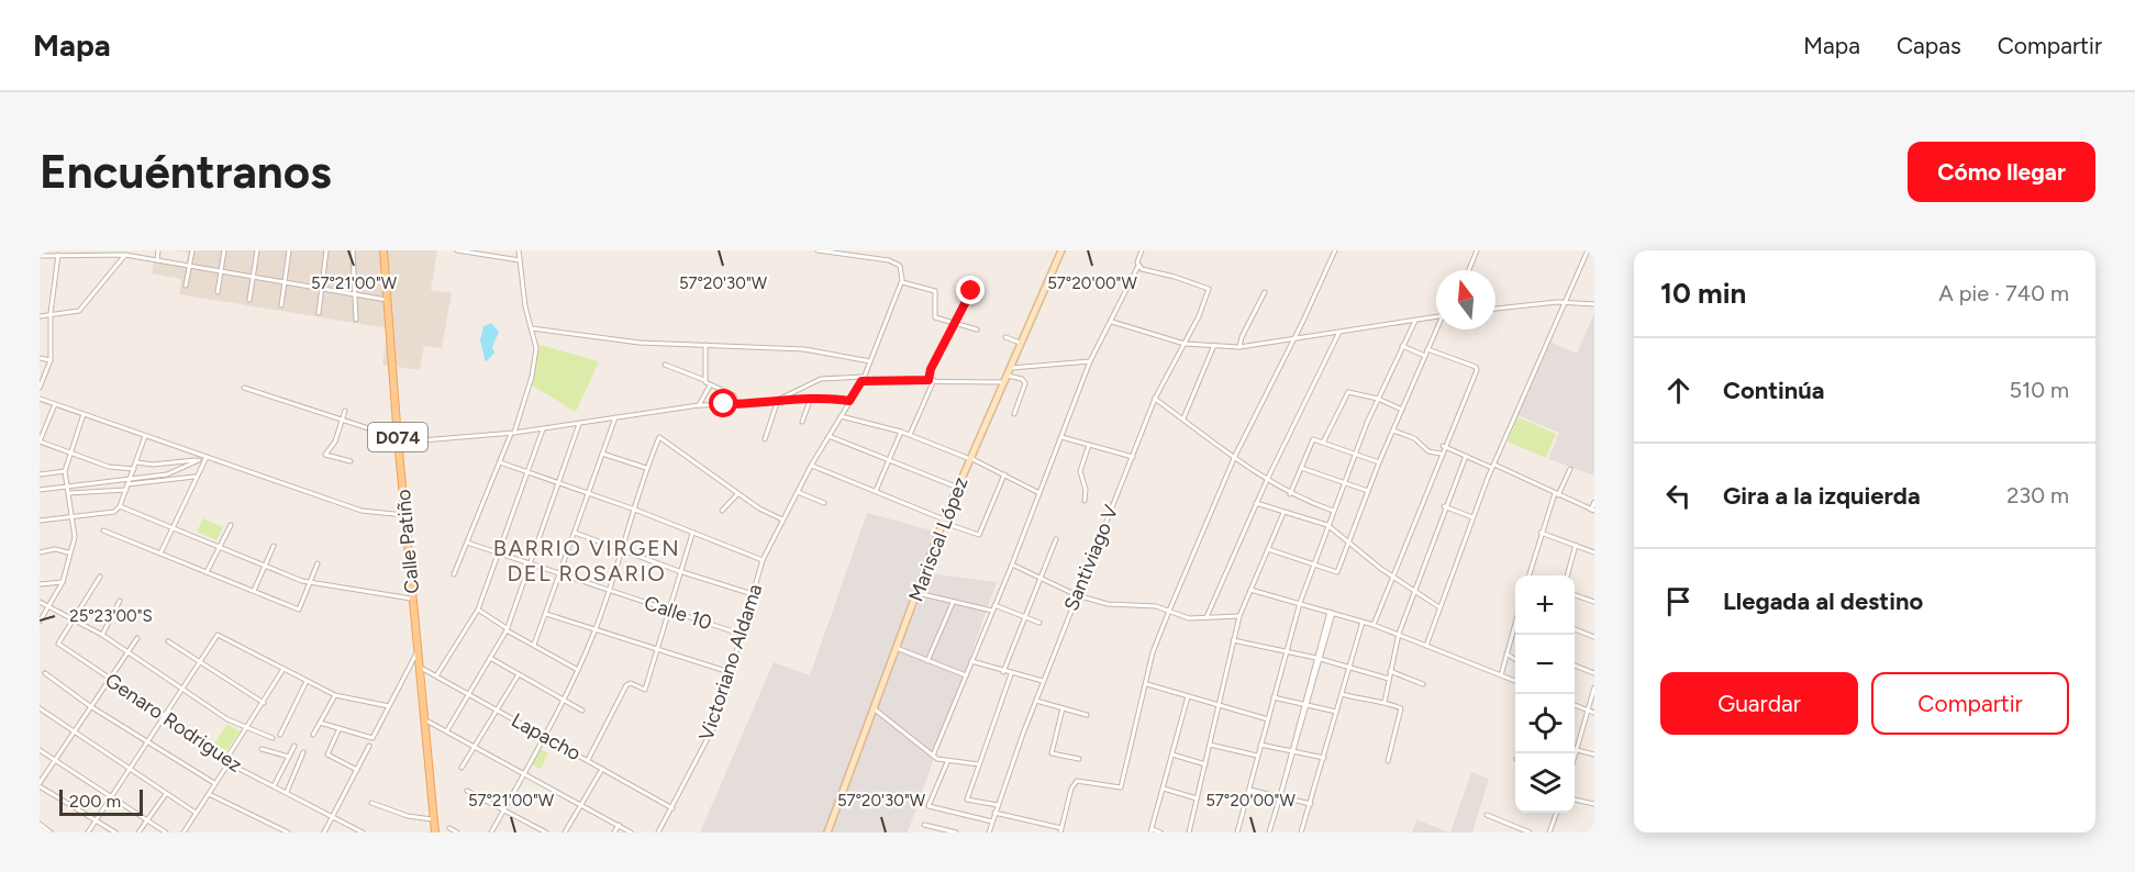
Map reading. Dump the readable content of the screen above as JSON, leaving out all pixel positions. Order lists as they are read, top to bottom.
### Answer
{
  "streets": {
    "main road": ["D074", "Calle Patiño"],
    "street": [
      "Mariscal López",
      "Santiviago V",
      "Calle 10",
      "Victoriano Aldama",
      "Genaro Rodriguez",
      "Lapacho"
    ]
  },
  "crossings": [
    ["Calle Patiño", "Lapacho"],
    ["Calle 10", "Victoriano Aldama"],
    ["Victoriano Aldama", "Lapacho"]
  ],
  "districts": ["BARRIO VIRGEN DEL ROSARIO"],
  "scale_bar": "200 m",
  "north": "top",
  "page": {
    "header": "Mapa",
    "nav": ["Mapa", "Capas", "Compartir"],
    "buttons": [
      "Cómo llegar",
      ["Guardar", "Compartir"]
    ],
    "title": "Encuéntranos",
    "heading": ["10 min", "A pie · 740 m"],
    "list": [
      ["Continúa", "510 m"],
      ["Gira a la izquierda", "230 m"],
      "Llegada al destino"
    ],
    "map_buttons": ["+", "−"],
    "scale": "200 m"
  },
  "coordinates": [
    "57°21'00\"W",
    "57°20'30\"W",
    "57°20'00\"W",
    "25°23'00\"S"
  ]
}
